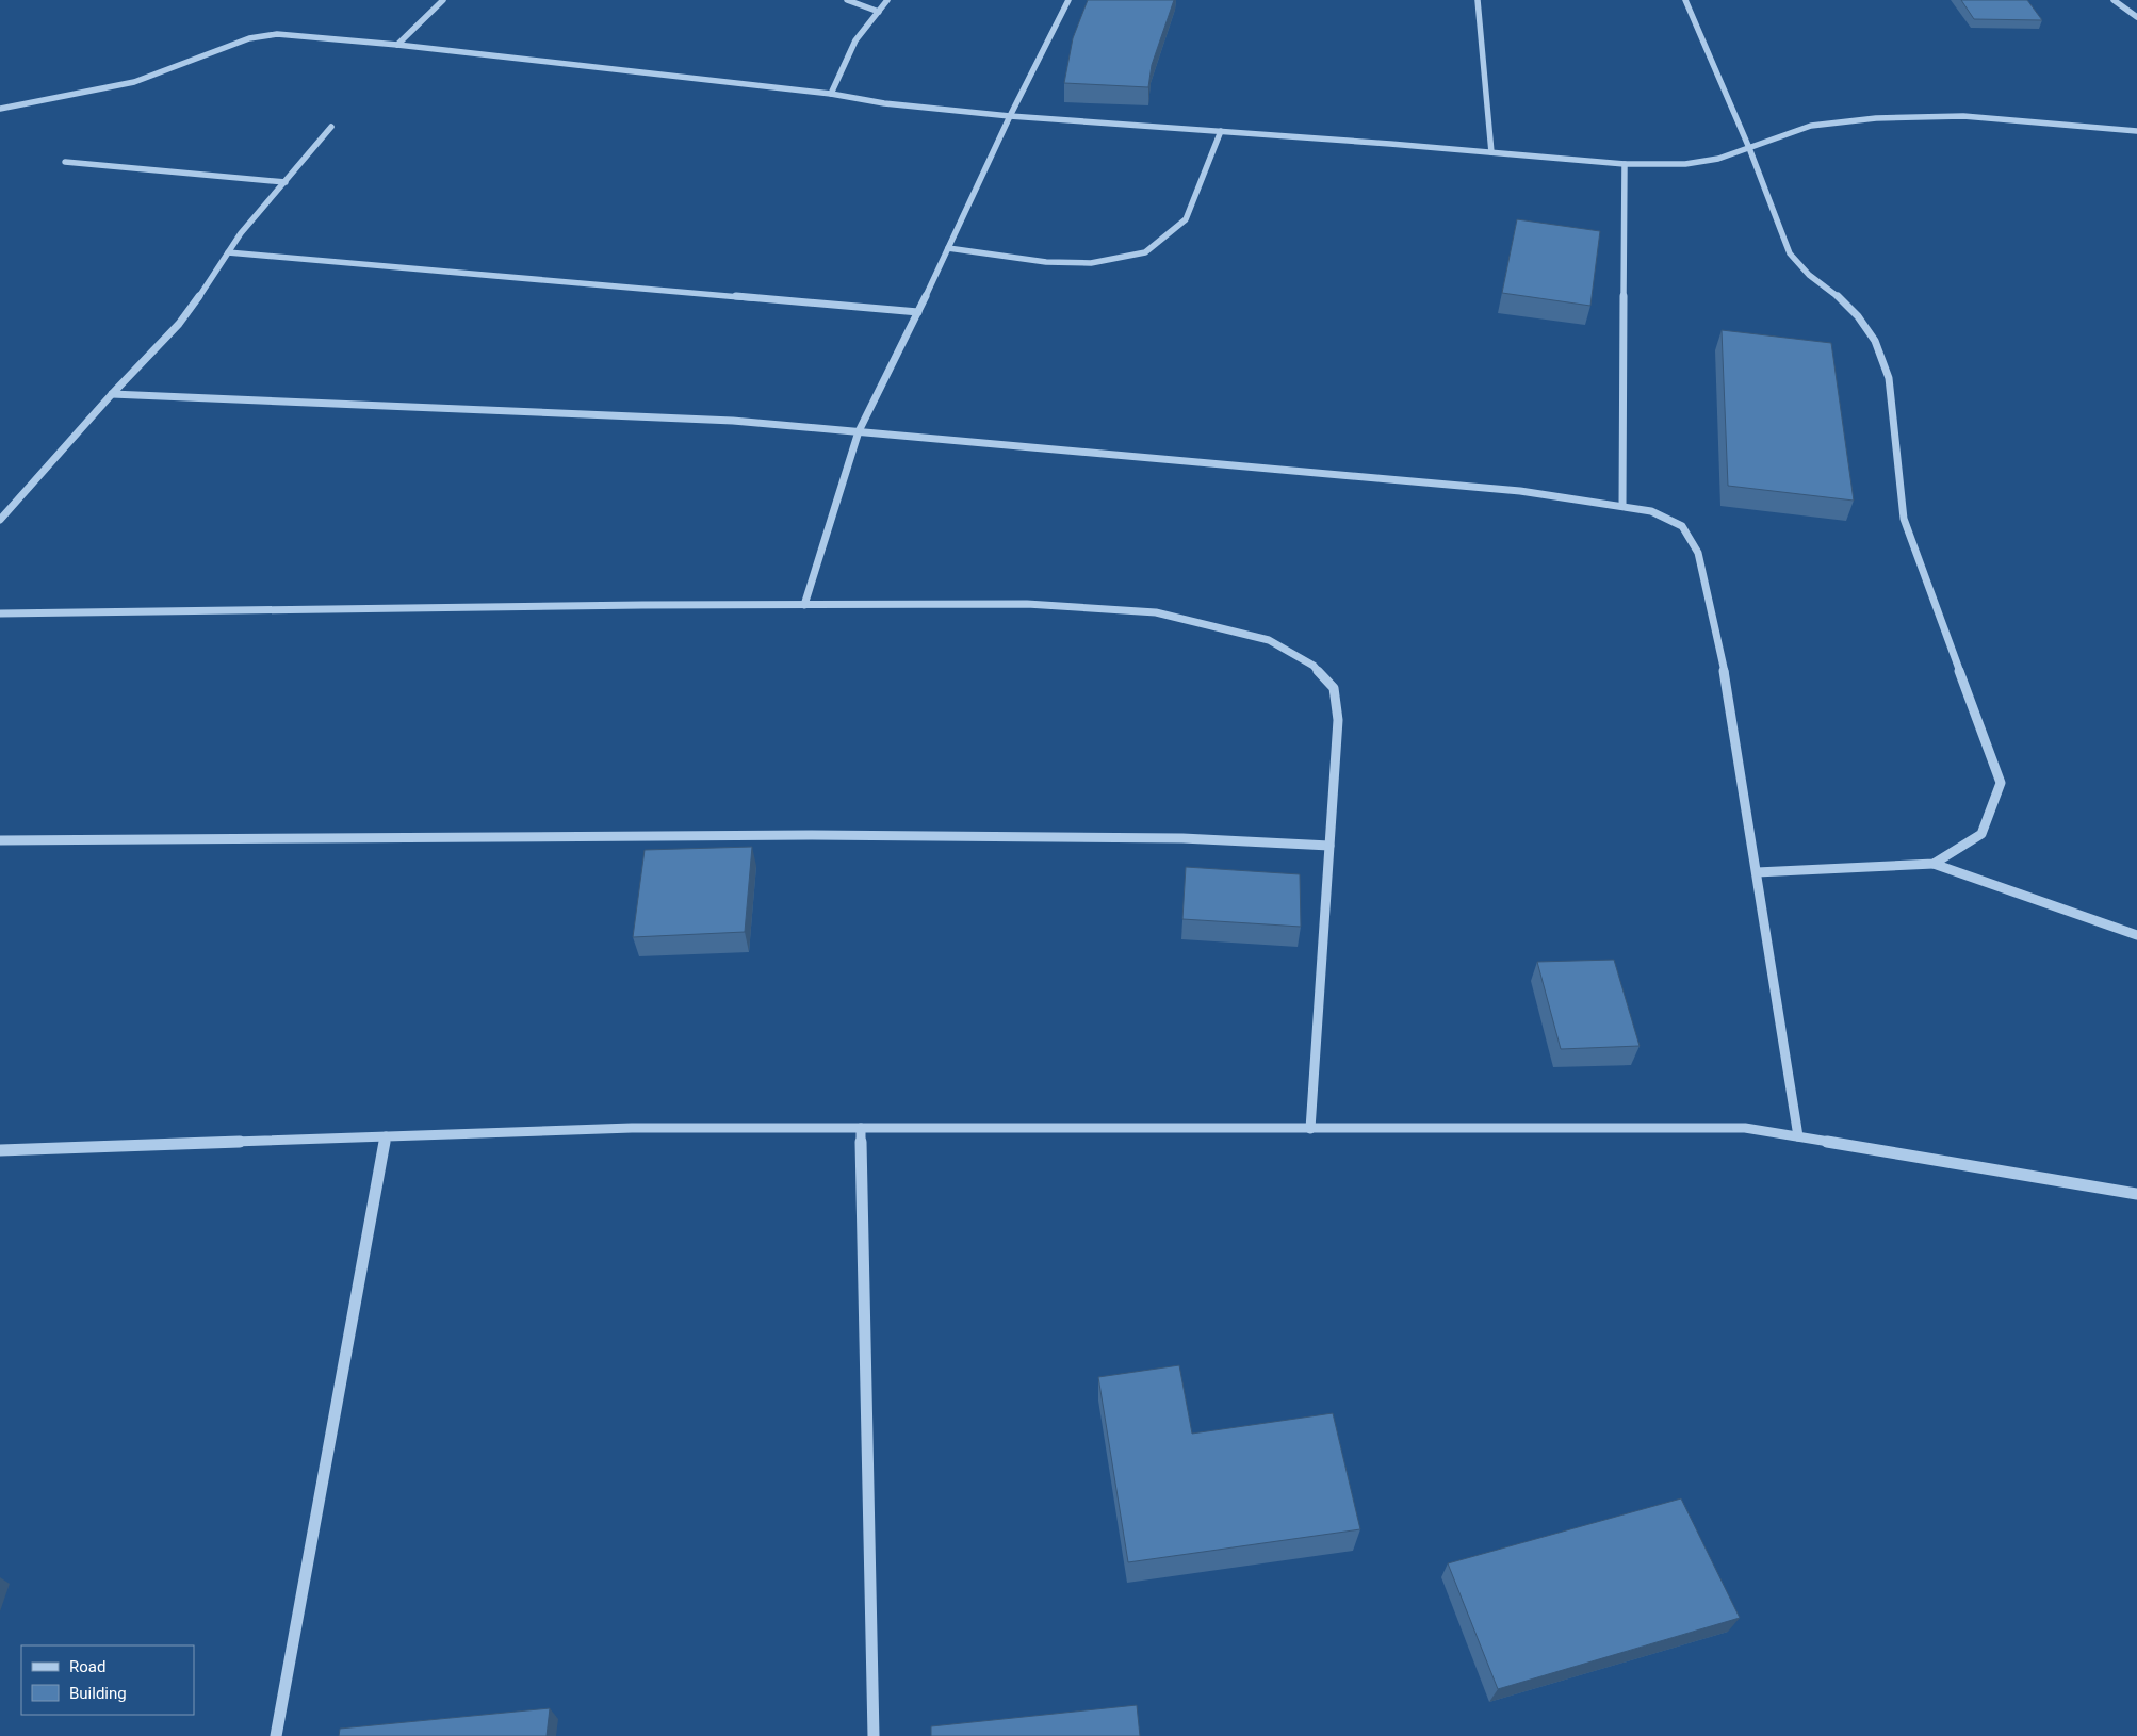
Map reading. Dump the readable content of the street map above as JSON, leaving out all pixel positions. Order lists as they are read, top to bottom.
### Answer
{
  "legend": ["Road", "Building"]
}
